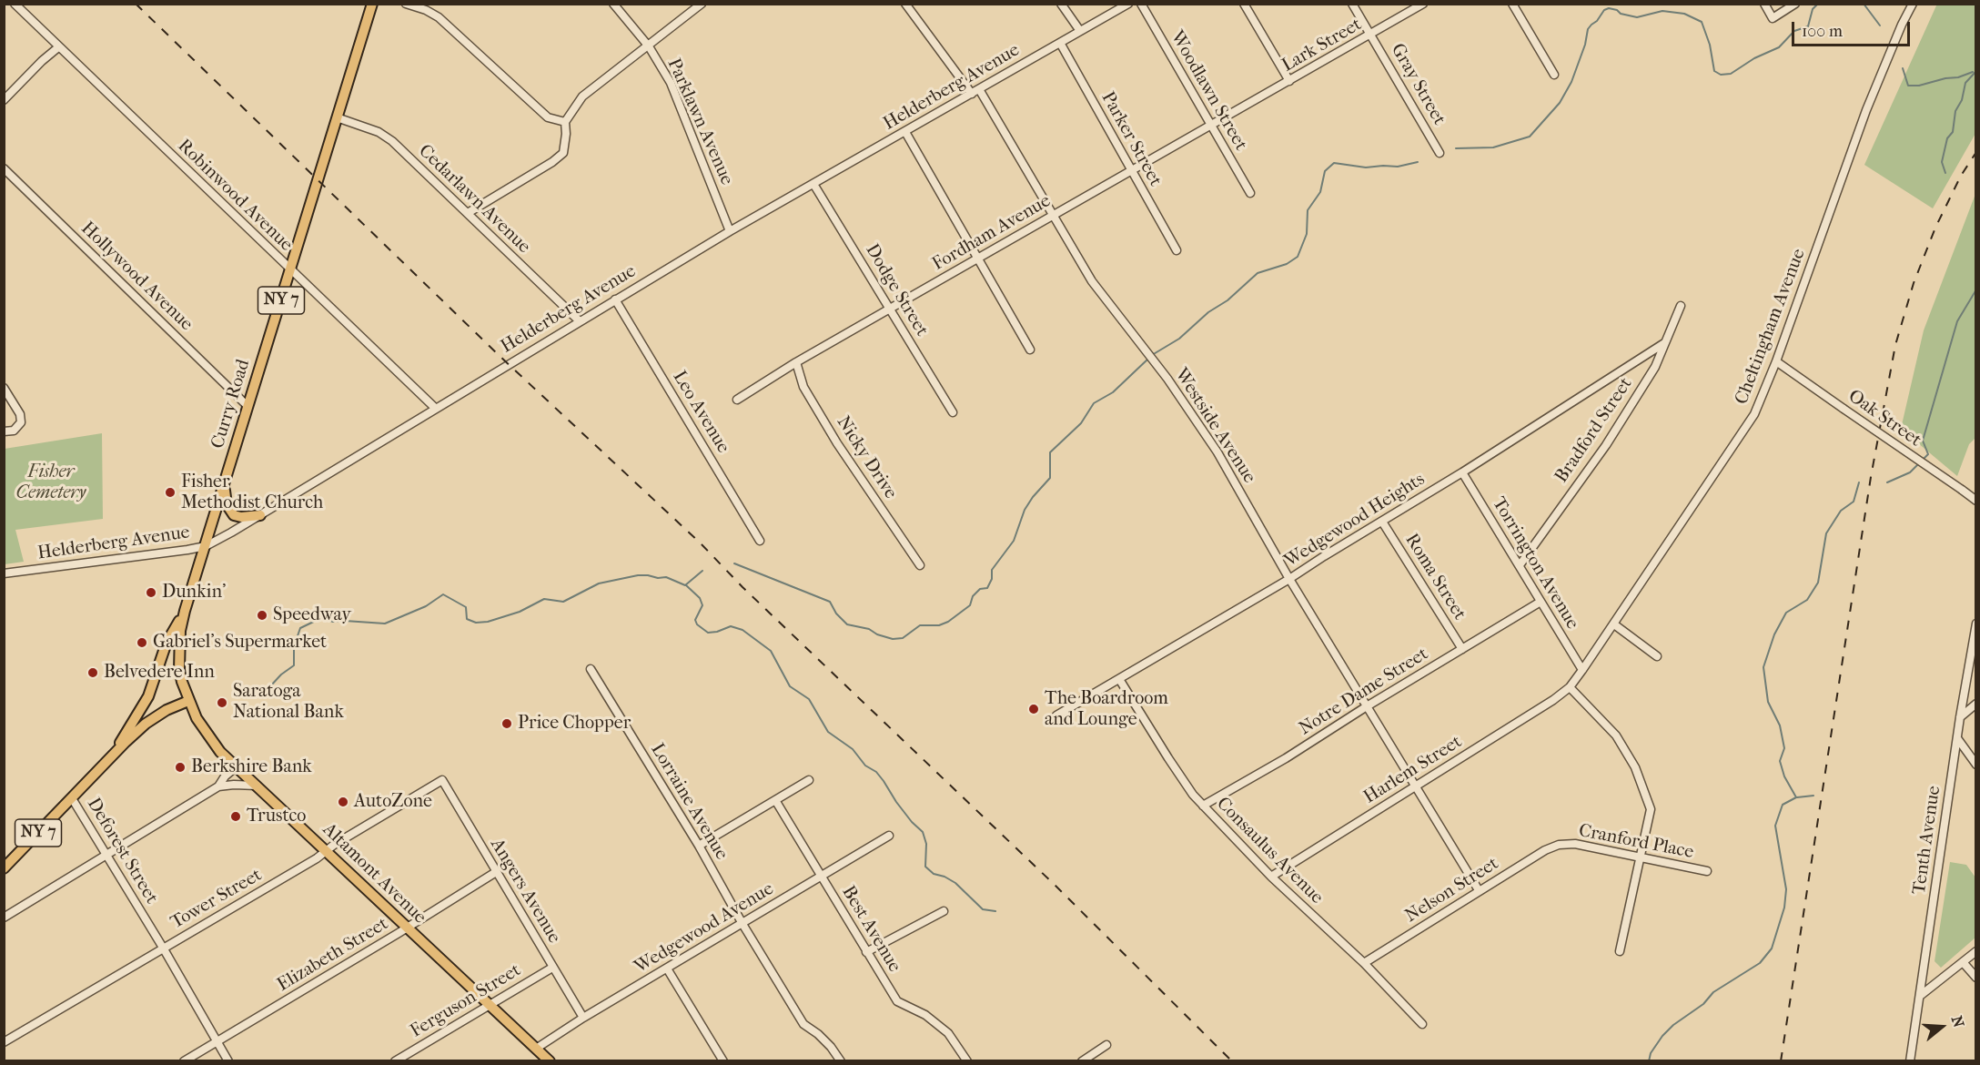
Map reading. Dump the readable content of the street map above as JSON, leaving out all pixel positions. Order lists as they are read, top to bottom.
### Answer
{
  "streets": {
    "main road": ["NY 7", "Curry Road", "Altamont Avenue"],
    "street": [
      "Lark Street",
      "Gray Street",
      "Helderberg Avenue",
      "Woodlawn Street",
      "Parklawn Avenue",
      "Parker Street",
      "Robinwood Avenue",
      "Cedarlawn Avenue",
      "Fordham Avenue",
      "Hollywood Avenue",
      "Dodge Street",
      "Cheltingham Avenue",
      "Leo Avenue",
      "Oak Street",
      "Westside Avenue",
      "Bradford Street",
      "Nicky Drive",
      "Wedgewood Heights",
      "Torrington Avenue",
      "Roma Street",
      "Notre Dame Street",
      "Harlem Street",
      "Lorraine Avenue",
      "Tenth Avenue",
      "Cranford Place",
      "Deforest Street",
      "Consaulus Avenue",
      "Nelson Street",
      "Angers Avenue",
      "Tower Street",
      "Wedgewood Avenue",
      "Best Avenue",
      "Elizabeth Street",
      "Ferguson Street"
    ]
  },
  "crossings": [
    ["Lark Street", "Gray Street"],
    ["Lark Street", "Fordham Avenue"],
    ["Helderberg Avenue", "Parklawn Avenue"],
    ["Helderberg Avenue", "Parker Street"],
    ["Helderberg Avenue", "Robinwood Avenue"],
    ["Helderberg Avenue", "Cedarlawn Avenue"],
    ["Helderberg Avenue", "Dodge Street"],
    ["Helderberg Avenue", "Curry Road"],
    ["Helderberg Avenue", "Leo Avenue"],
    ["Helderberg Avenue", "Westside Avenue"],
    ["Woodlawn Street", "Fordham Avenue"],
    ["Parker Street", "Fordham Avenue"],
    ["Robinwood Avenue", "Curry Road"],
    ["Cedarlawn Avenue", "Curry Road"],
    ["Fordham Avenue", "Dodge Street"],
    ["Fordham Avenue", "Westside Avenue"],
    ["Fordham Avenue", "Nicky Drive"],
    ["Hollywood Avenue", "Curry Road"],
    ["NY 7", "Curry Road"],
    ["NY 7", "Deforest Street"],
    ["NY 7", "Altamont Avenue"],
    ["Cheltingham Avenue", "Oak Street"],
    ["Cheltingham Avenue", "Torrington Avenue"],
    ["Cheltingham Avenue", "Harlem Street"],
    ["Curry Road", "Altamont Avenue"],
    ["Westside Avenue", "Wedgewood Heights"],
    ["Westside Avenue", "Notre Dame Street"],
    ["Westside Avenue", "Harlem Street"],
    ["Westside Avenue", "Nelson Street"],
    ["Bradford Street", "Wedgewood Heights"],
    ["Bradford Street", "Torrington Avenue"],
    ["Wedgewood Heights", "Torrington Avenue"],
    ["Wedgewood Heights", "Roma Street"],
    ["Wedgewood Heights", "Consaulus Avenue"],
    ["Torrington Avenue", "Notre Dame Street"],
    ["Roma Street", "Notre Dame Street"],
    ["Notre Dame Street", "Consaulus Avenue"],
    ["Harlem Street", "Consaulus Avenue"],
    ["Lorraine Avenue", "Wedgewood Avenue"],
    ["Cranford Place", "Nelson Street"],
    ["Deforest Street", "Tower Street"],
    ["Deforest Street", "Elizabeth Street"],
    ["Consaulus Avenue", "Nelson Street"],
    ["Altamont Avenue", "Tower Street"],
    ["Altamont Avenue", "Wedgewood Avenue"],
    ["Altamont Avenue", "Elizabeth Street"],
    ["Altamont Avenue", "Ferguson Street"],
    ["Angers Avenue", "Tower Street"],
    ["Angers Avenue", "Wedgewood Avenue"],
    ["Angers Avenue", "Elizabeth Street"],
    ["Angers Avenue", "Ferguson Street"],
    ["Wedgewood Avenue", "Best Avenue"]
  ],
  "parks": ["Fisher Cemetery"],
  "places": [
    "Fisher Methodist Church",
    "Dunkin'",
    "Speedway",
    "Gabriel's Supermarket",
    "Belvedere Inn",
    "Saratoga National Bank",
    "The Boardroom and Lounge",
    "Price Chopper",
    "Berkshire Bank",
    "AutoZone",
    "Trustco"
  ],
  "scale_bar": "100 m",
  "north": "right"
}
